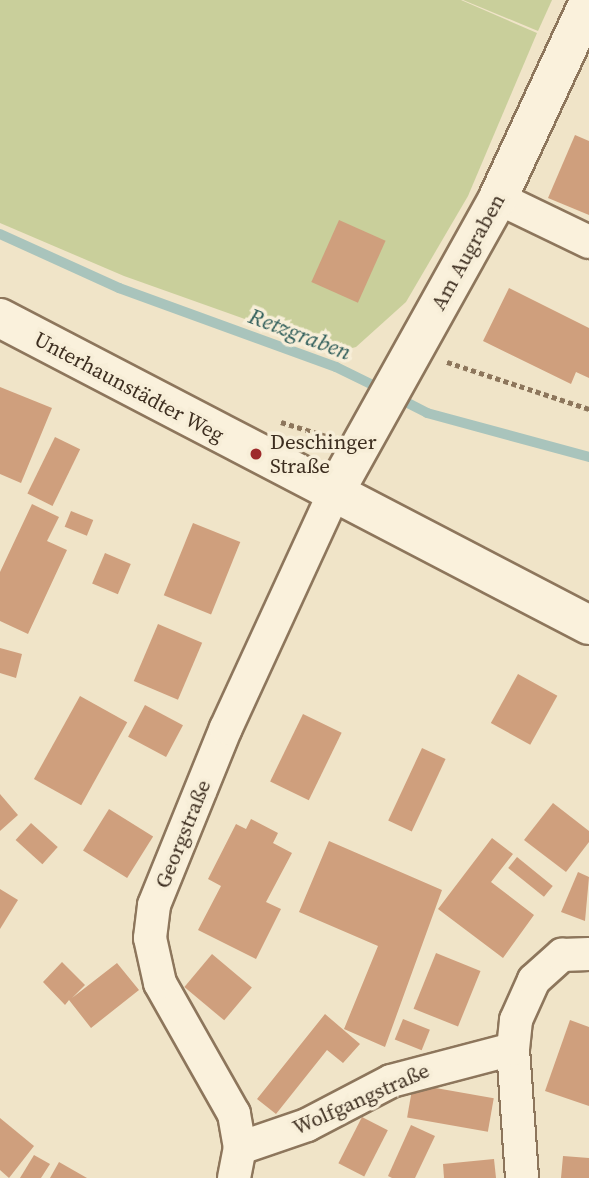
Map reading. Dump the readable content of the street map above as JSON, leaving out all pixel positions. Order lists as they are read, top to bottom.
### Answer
{
  "streets": {
    "street": [
      "Am Augraben",
      "Unterhaunstädter Weg",
      "Georgstraße",
      "Wolfgangstraße"
    ]
  },
  "crossings": [
    ["Am Augraben", "Unterhaunstädter Weg"],
    ["Am Augraben", "Georgstraße"],
    ["Unterhaunstädter Weg", "Georgstraße"],
    ["Georgstraße", "Wolfgangstraße"]
  ],
  "water": ["Retzgraben"],
  "places": ["Deschinger Straße"]
}
